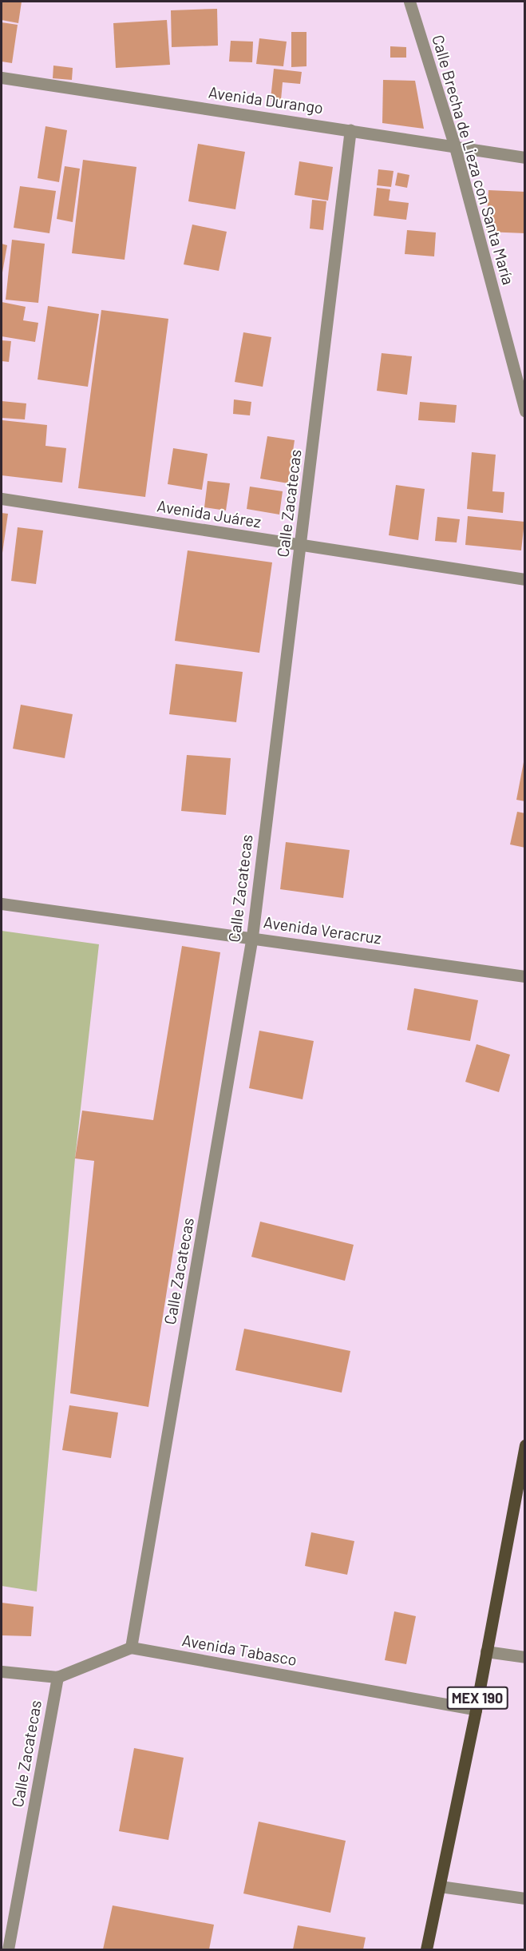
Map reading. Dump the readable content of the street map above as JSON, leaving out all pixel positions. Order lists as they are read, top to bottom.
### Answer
{
  "streets": {
    "main road": ["MEX 190"],
    "street": [
      "Avenida Durango",
      "Calle Brecha de Lieza con Santa María",
      "Calle Zacatecas",
      "Avenida Juárez",
      "Avenida Veracruz",
      "Avenida Tabasco"
    ]
  },
  "crossings": [
    ["Avenida Durango", "Calle Brecha de Lieza con Santa María"],
    ["Avenida Durango", "Calle Zacatecas"],
    ["Calle Zacatecas", "Avenida Juárez"],
    ["Calle Zacatecas", "Avenida Veracruz"],
    ["Calle Zacatecas", "Avenida Tabasco"],
    ["Avenida Tabasco", "MEX 190"]
  ]
}
